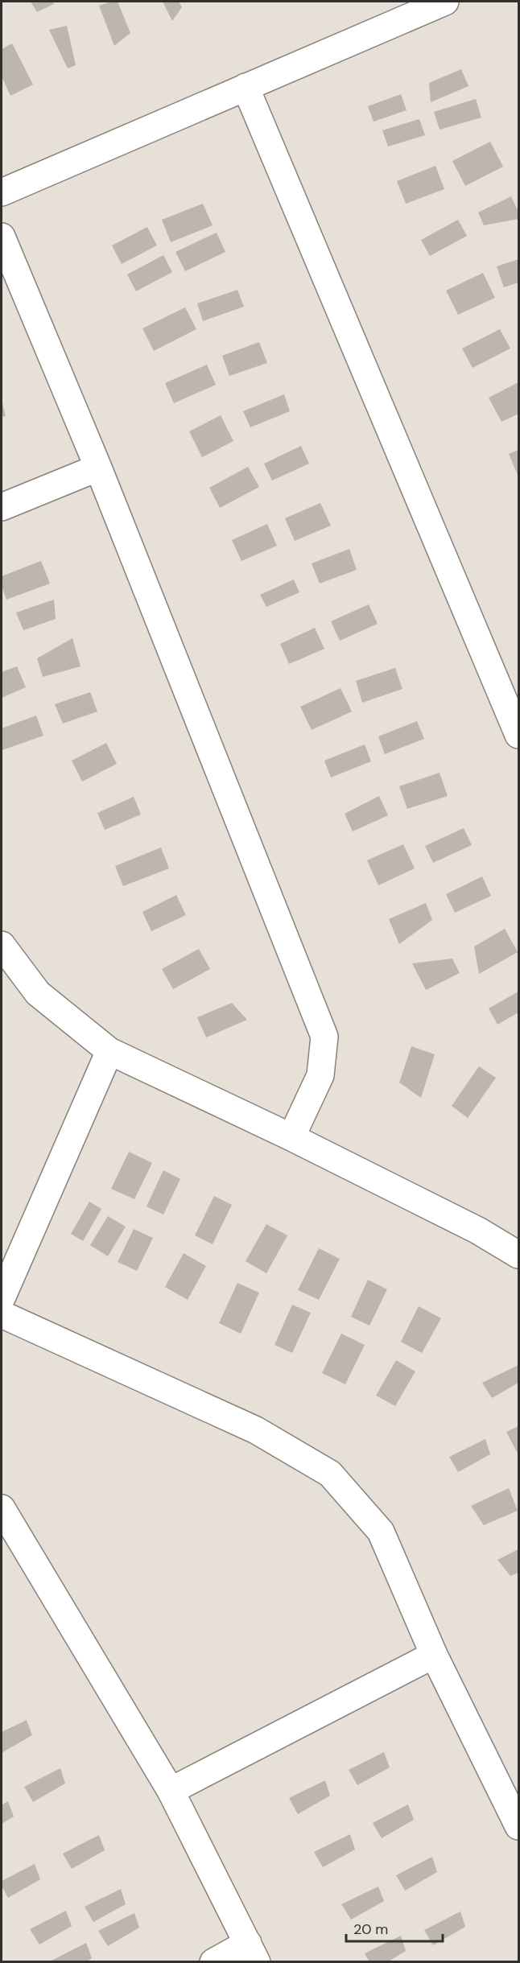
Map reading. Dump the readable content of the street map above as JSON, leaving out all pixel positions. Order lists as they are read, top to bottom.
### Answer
{
  "scale_bar": "20 m"
}
